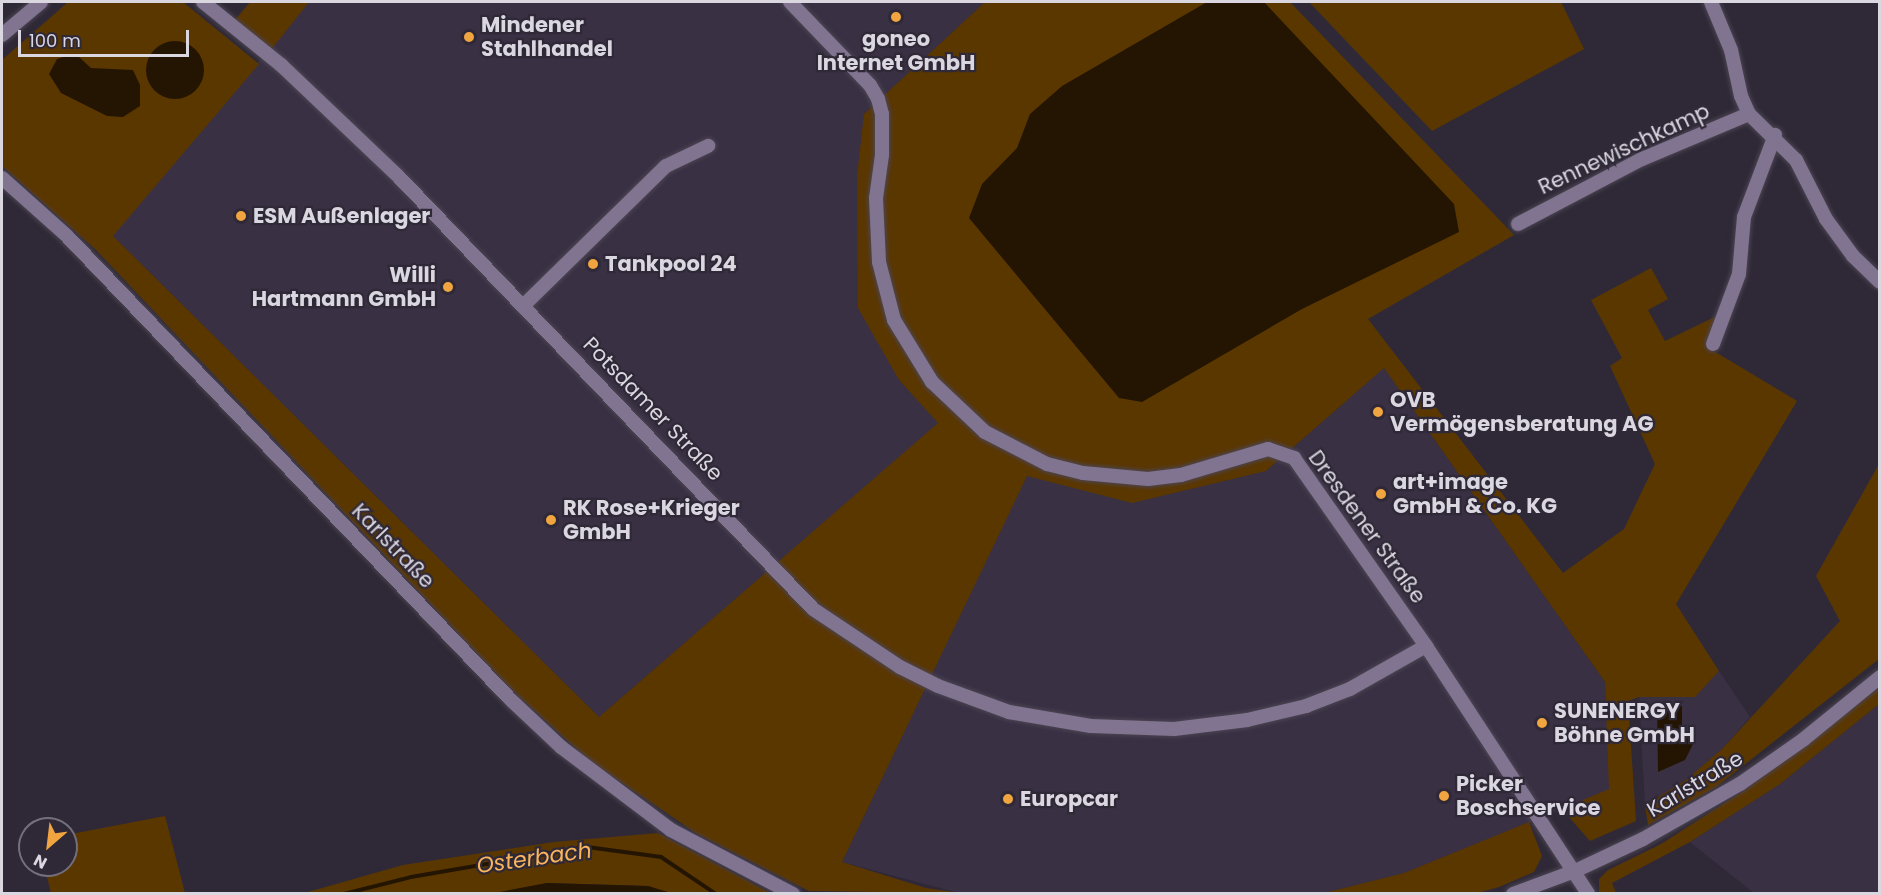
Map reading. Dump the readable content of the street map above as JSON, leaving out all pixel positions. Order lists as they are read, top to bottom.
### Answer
{
  "streets": {
    "street": [
      "Rennewischkamp",
      "Potsdamer Straße",
      "Dresdener Straße",
      "Karlstraße"
    ]
  },
  "crossings": [
    ["Potsdamer Straße", "Dresdener Straße"]
  ],
  "water": ["Osterbach"],
  "places": [
    "goneo Internet GmbH",
    "Mindener Stahlhandel",
    "ESM Außenlager",
    "Tankpool 24",
    "Willi Hartmann GmbH",
    "OVB Vermögensberatung AG",
    "art+image GmbH & Co. KG",
    "RK Rose+Krieger GmbH",
    "SUNENERGY Böhne GmbH",
    "Picker Boschservice",
    "Europcar"
  ],
  "scale_bar": "100 m",
  "north": "bottom left"
}
